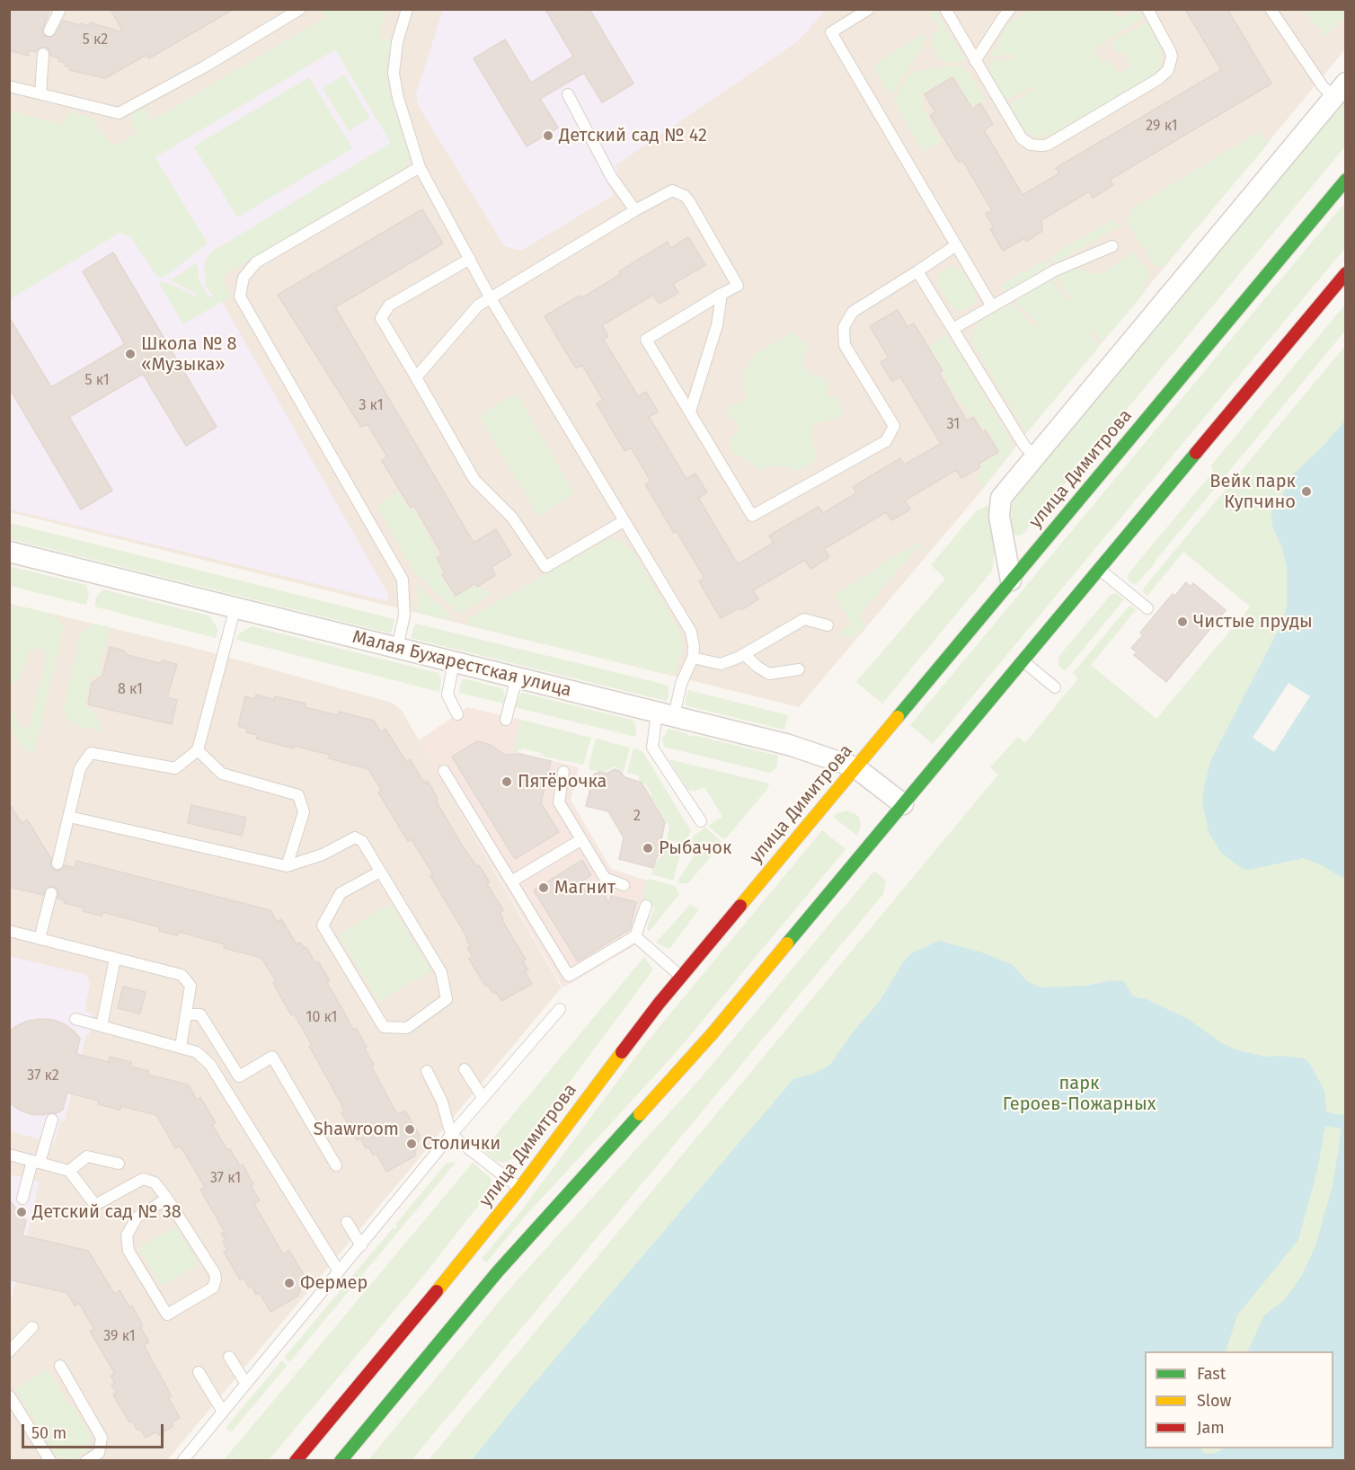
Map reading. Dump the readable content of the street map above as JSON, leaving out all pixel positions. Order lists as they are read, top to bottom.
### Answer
{
  "streets": {
    "street": ["улица Димитрова", "Малая Бухарестская улица"]
  },
  "crossings": [
    ["улица Димитрова", "Малая Бухарестская улица"]
  ],
  "parks": ["парк Героев-Пожарных"],
  "places": [
    "Детский сад № 42",
    "Школа № 8 «Музыка»",
    "Вейк парк Купчино",
    "Чистые пруды",
    "Пятёрочка",
    "Рыбачок",
    "Магнит",
    "Shawroom",
    "Столички",
    "Детский сад № 38",
    "Фермер"
  ],
  "house_numbers": [
    "5 к2",
    "29 к1",
    "5 к1",
    "3 к1",
    "31",
    "8 к1",
    "2",
    "10 к1",
    "37 к2",
    "37 к1",
    "39 к1"
  ],
  "legend": ["Fast", "Slow", "Jam"],
  "scale_bar": "50 m"
}
